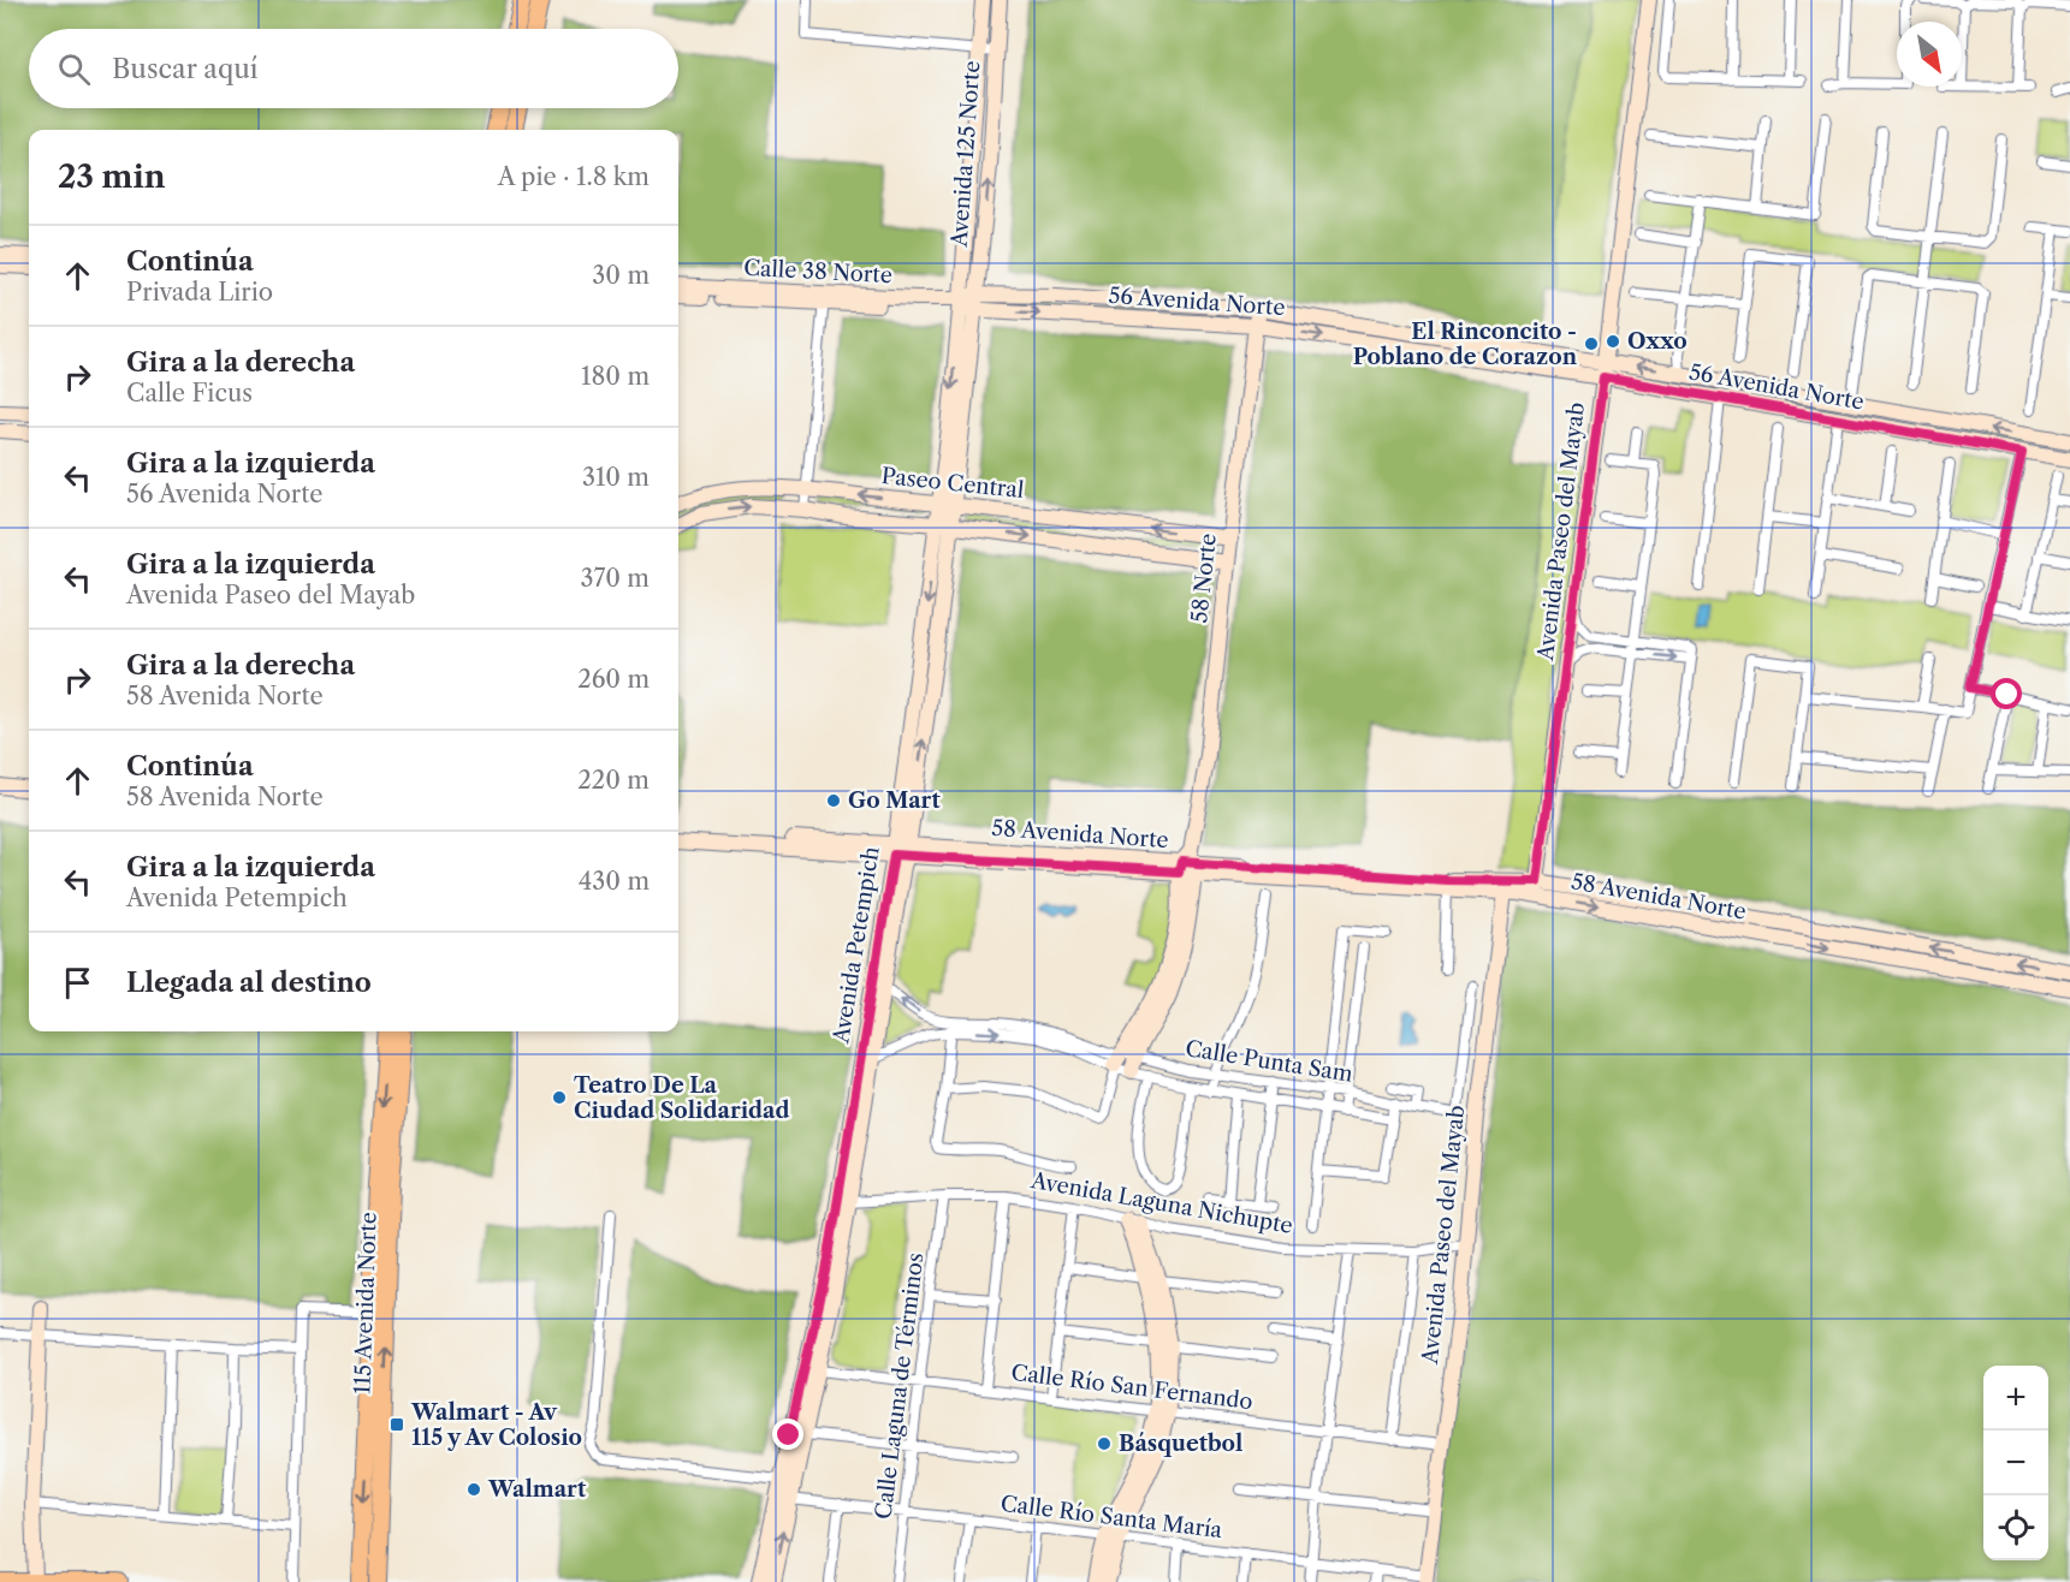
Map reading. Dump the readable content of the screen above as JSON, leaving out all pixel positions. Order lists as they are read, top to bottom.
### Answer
{
  "streets": {
    "main road": [
      "Avenida 125 Norte",
      "Calle 38 Norte",
      "56 Avenida Norte",
      "Paseo Central",
      "Avenida Paseo del Mayab",
      "58 Norte",
      "58 Avenida Norte",
      "Avenida Petempich",
      "115 Avenida Norte"
    ],
    "street": [
      "Calle Punta Sam",
      "Avenida Laguna Nichupte",
      "Calle Laguna de Términos",
      "Calle Río San Fernando",
      "Calle Río Santa María"
    ]
  },
  "crossings": [
    ["Avenida 125 Norte", "Calle 38 Norte"],
    ["Avenida 125 Norte", "56 Avenida Norte"],
    ["Avenida 125 Norte", "Avenida Petempich"],
    ["Calle 38 Norte", "56 Avenida Norte"],
    ["Calle 38 Norte", "Avenida Petempich"],
    ["56 Avenida Norte", "Avenida Paseo del Mayab"],
    ["56 Avenida Norte", "58 Norte"],
    ["56 Avenida Norte", "Avenida Petempich"],
    ["Paseo Central", "58 Norte"],
    ["Paseo Central", "Avenida Petempich"],
    ["Avenida Paseo del Mayab", "58 Avenida Norte"],
    ["Avenida Paseo del Mayab", "Avenida Laguna Nichupte"],
    ["Avenida Paseo del Mayab", "Calle Río San Fernando"],
    ["Avenida Paseo del Mayab", "Calle Río Santa María"],
    ["58 Norte", "58 Avenida Norte"],
    ["58 Norte", "Calle Punta Sam"],
    ["58 Avenida Norte", "Avenida Petempich"],
    ["Avenida Petempich", "Calle Punta Sam"],
    ["Avenida Petempich", "Avenida Laguna Nichupte"],
    ["Avenida Petempich", "Calle Río San Fernando"],
    ["Avenida Petempich", "Calle Río Santa María"],
    ["Avenida Laguna Nichupte", "Calle Laguna de Términos"],
    ["Calle Laguna de Términos", "Calle Río San Fernando"],
    ["Calle Laguna de Términos", "Calle Río Santa María"]
  ],
  "places": {
    "other": [
      "Oxxo",
      "El Rinconcito - Poblano de Corazon",
      "Go Mart",
      "Teatro De La Ciudad Solidaridad",
      "Básquetbol",
      "Walmart"
    ],
    "transit": ["Walmart - Av 115 y Av Colosio"]
  },
  "north": "bottom right",
  "page": {
    "search": "Buscar aquí",
    "heading": ["23 min", "A pie · 1.8 km"],
    "list": [
      ["Continúa", "Privada Lirio", "30 m"],
      ["Gira a la derecha", "Calle Ficus", "180 m"],
      ["Gira a la izquierda", "56 Avenida Norte", "310 m"],
      ["Gira a la izquierda", "Avenida Paseo del Mayab", "370 m"],
      ["Gira a la derecha", "58 Avenida Norte", "260 m"],
      ["Continúa", "58 Avenida Norte", "220 m"],
      ["Gira a la izquierda", "Avenida Petempich", "430 m"],
      "Llegada al destino"
    ],
    "map_buttons": ["+", "−"]
  }
}
